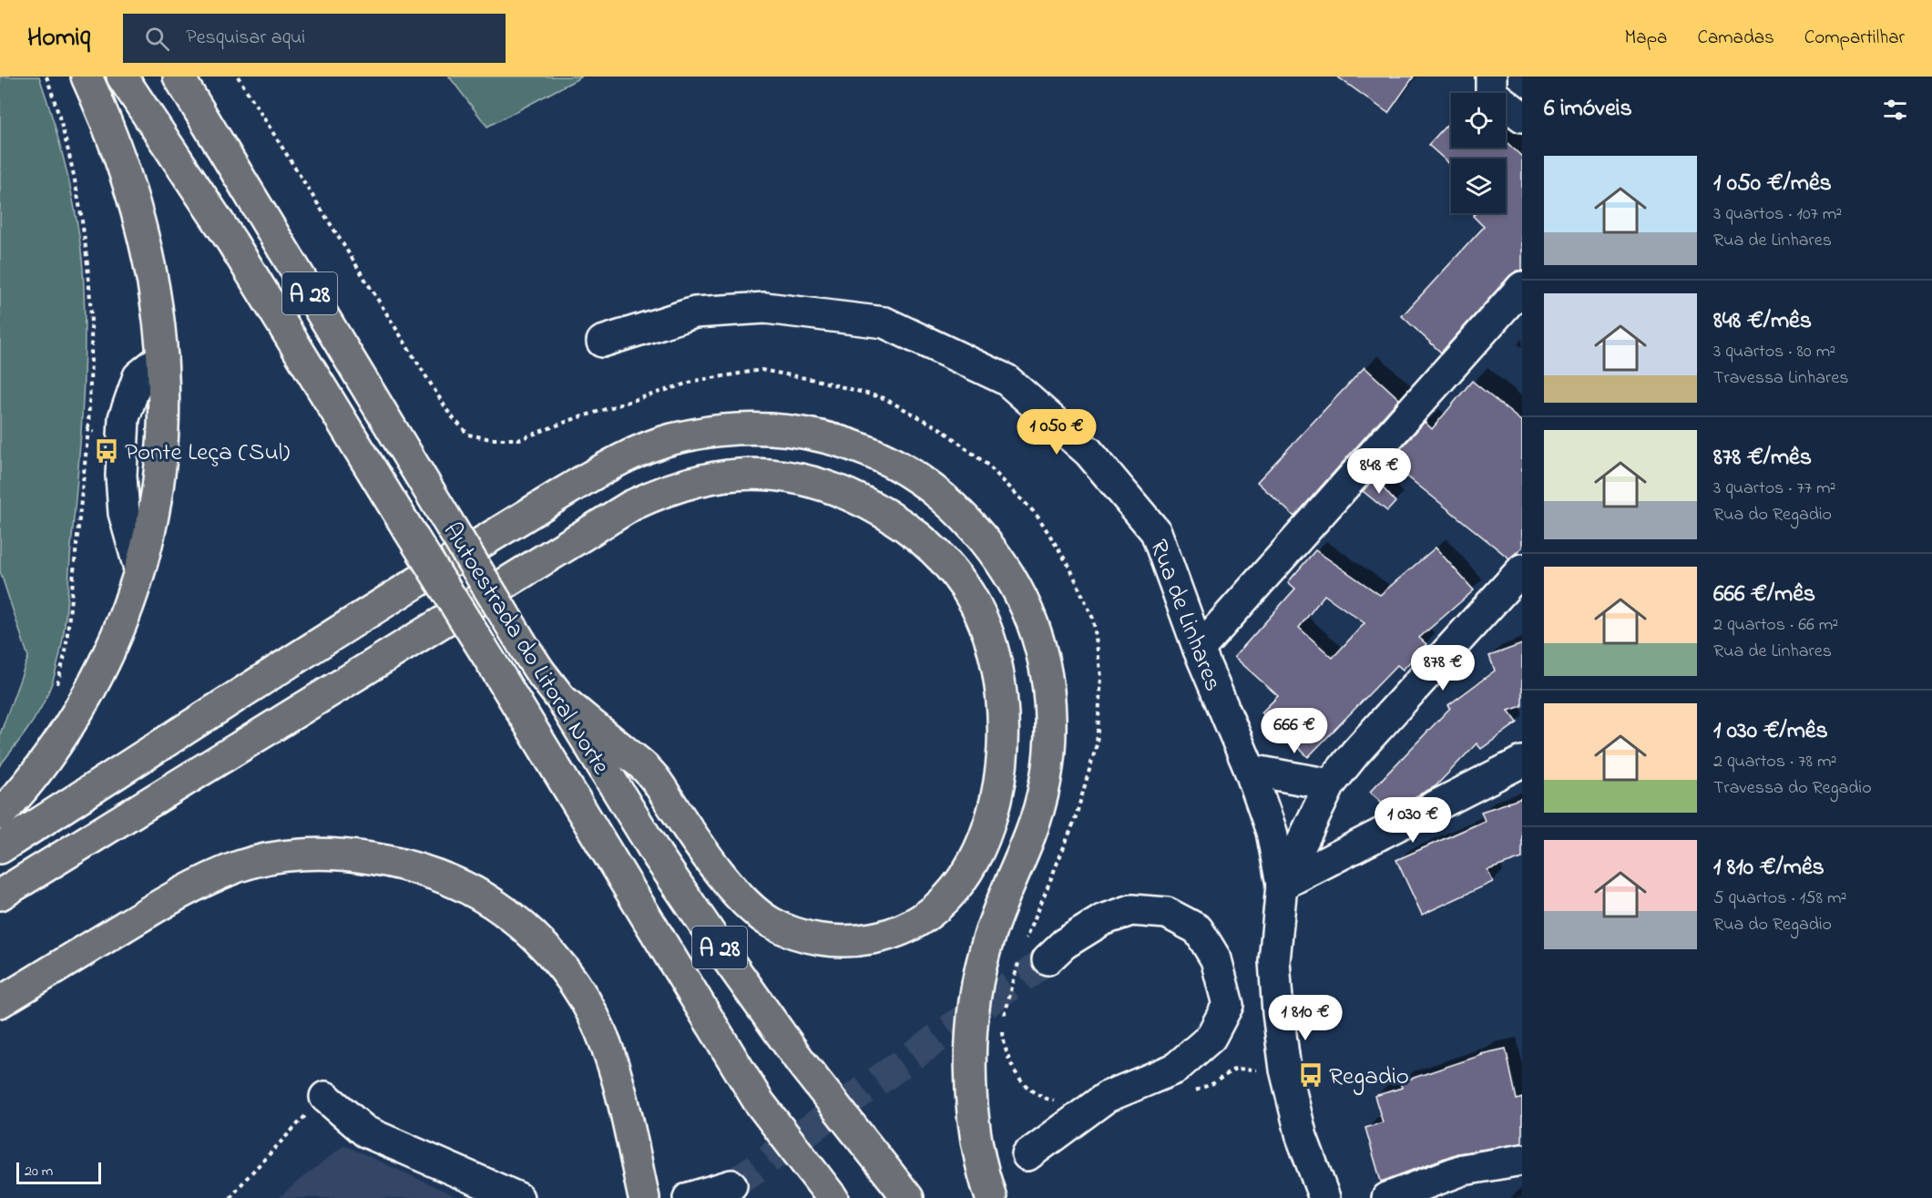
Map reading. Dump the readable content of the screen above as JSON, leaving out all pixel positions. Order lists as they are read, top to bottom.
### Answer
{
  "streets": {
    "highway": ["A 28", "Autoestrada do Litoral Norte"],
    "street": ["Rua de Linhares"]
  },
  "places": {
    "bus stop": ["Ponte Leça (Sul)", "Regadio"]
  },
  "scale_bar": "20 m",
  "page": {
    "header": "Homiq",
    "search": "Pesquisar aqui",
    "nav": ["Mapa", "Camadas", "Compartilhar"],
    "heading": "6 imóveis",
    "list": [
      {
        "name": "1 050 €/mês",
        "note": "3 quartos · 107 m² · Rua de Linhares"
      },
      {
        "name": "848 €/mês",
        "note": "3 quartos · 80 m² · Travessa Linhares"
      },
      {
        "name": "878 €/mês",
        "note": "3 quartos · 77 m² · Rua do Regadio"
      },
      {
        "name": "666 €/mês",
        "note": "2 quartos · 66 m² · Rua de Linhares"
      },
      {
        "name": "1 030 €/mês",
        "note": "2 quartos · 78 m² · Travessa do Regadio"
      },
      {
        "name": "1 810 €/mês",
        "note": "5 quartos · 158 m² · Rua do Regadio"
      }
    ],
    "price": [
      "1 050 €",
      "848 €",
      "878 €",
      "666 €",
      "1 030 €",
      "1 810 €"
    ],
    "scale": "20 m"
  }
}
